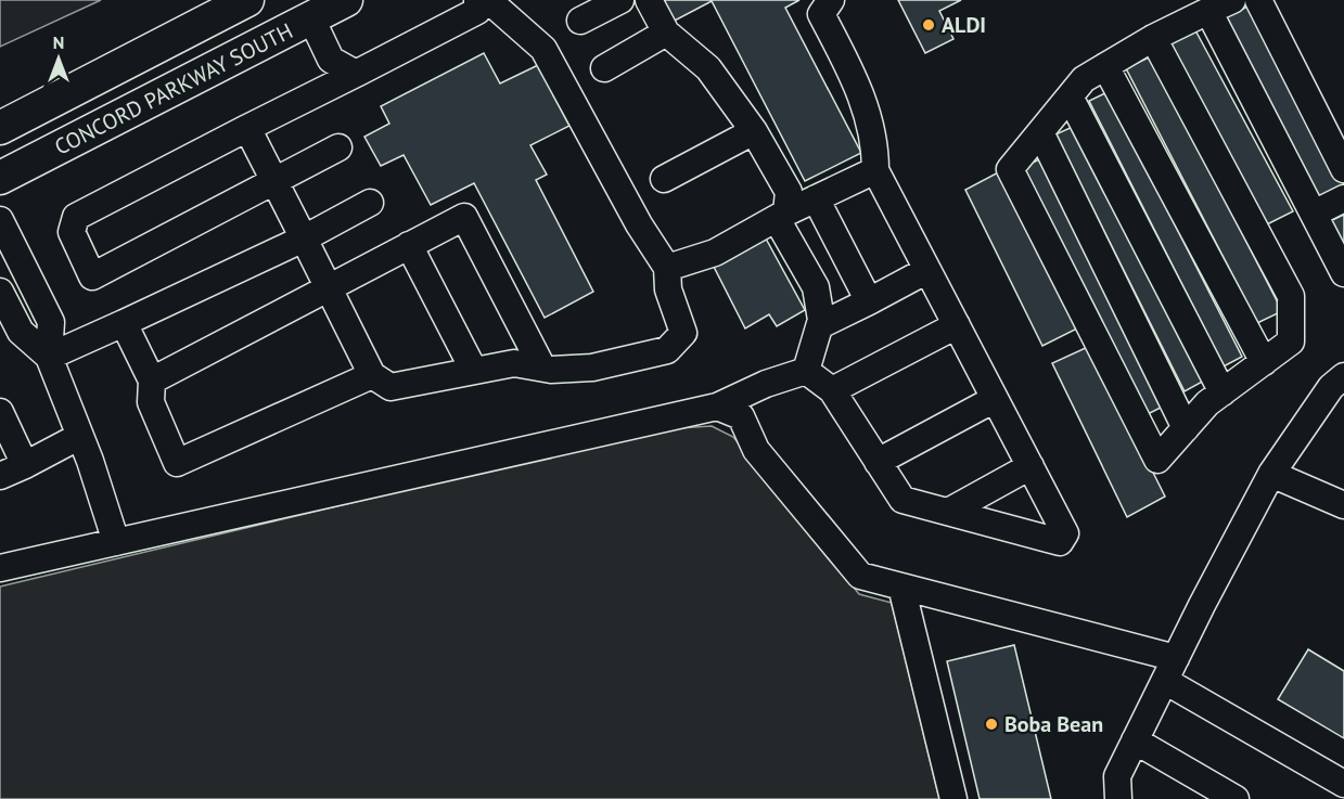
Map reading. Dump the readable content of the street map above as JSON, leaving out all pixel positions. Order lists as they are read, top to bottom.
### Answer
{
  "streets": {
    "main road": ["CONCORD PARKWAY SOUTH"]
  },
  "places": ["ALDI", "Boba Bean"],
  "north": "top"
}
